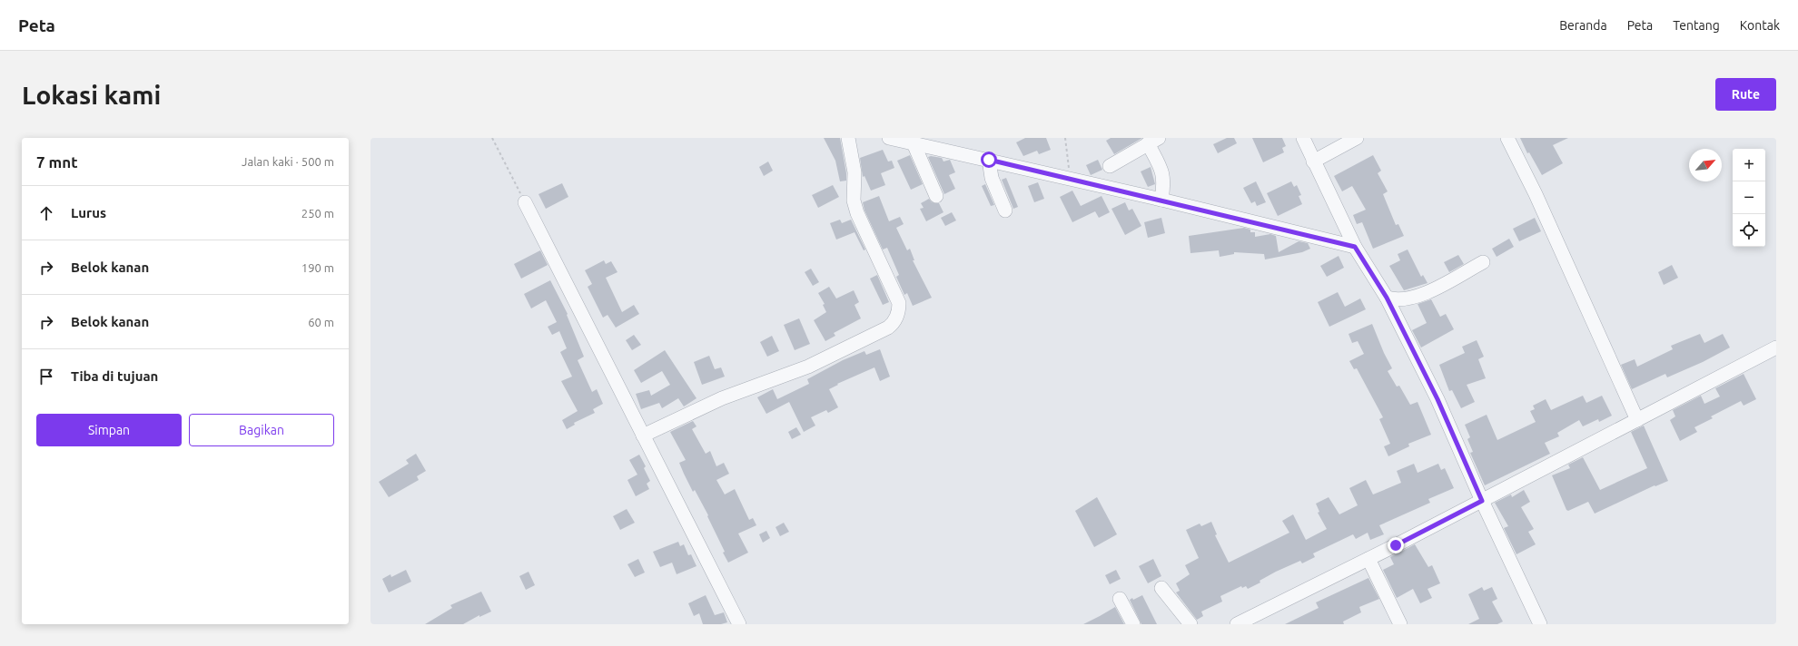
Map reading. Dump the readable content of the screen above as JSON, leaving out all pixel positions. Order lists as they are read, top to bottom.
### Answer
{
  "north": "top right",
  "page": {
    "header": "Peta",
    "nav": [
      "Beranda",
      "Peta",
      "Tentang",
      "Kontak"
    ],
    "buttons": [
      "Rute",
      ["Simpan", "Bagikan"]
    ],
    "title": "Lokasi kami",
    "heading": ["7 mnt", "Jalan kaki · 500 m"],
    "map_buttons": ["+", "−"],
    "list": [
      ["Lurus", "250 m"],
      ["Belok kanan", "190 m"],
      ["Belok kanan", "60 m"],
      "Tiba di tujuan"
    ]
  }
}
